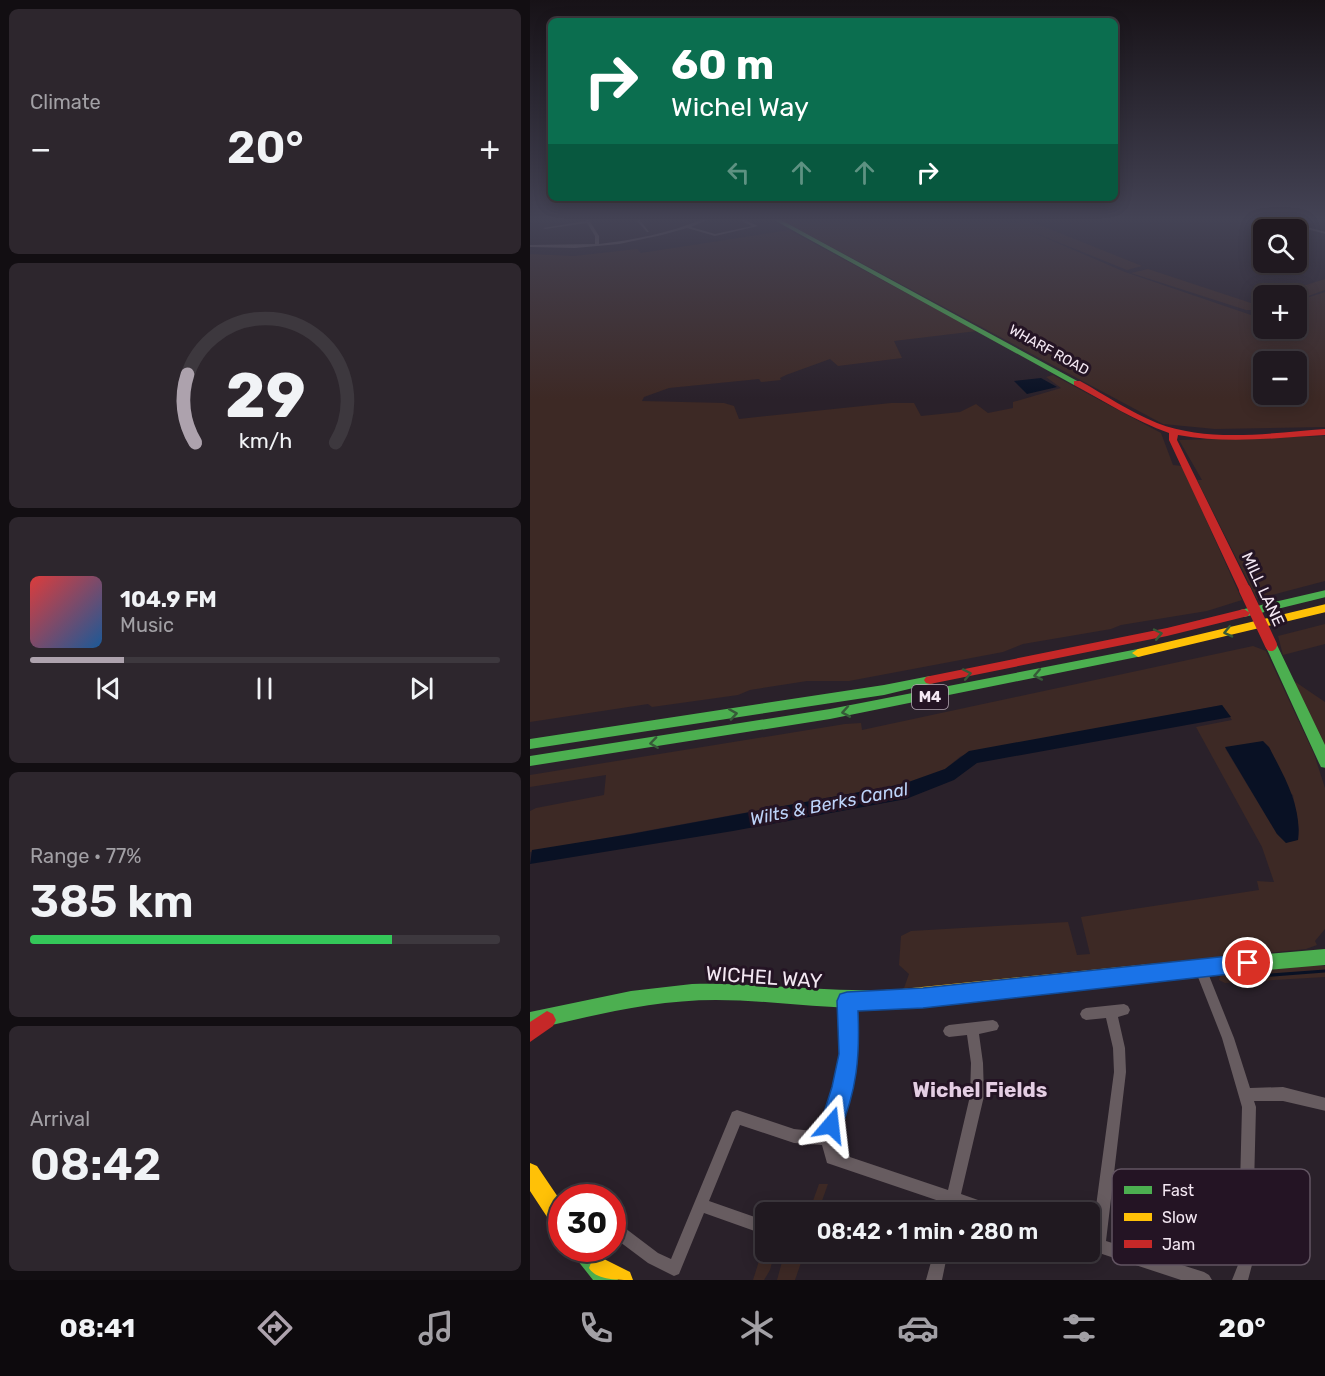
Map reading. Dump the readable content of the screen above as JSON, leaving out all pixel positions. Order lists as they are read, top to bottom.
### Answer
{
  "streets": {
    "main road": [
      "WHARF ROAD",
      "MILL LANE",
      "M4",
      "WICHEL WAY"
    ]
  },
  "crossings": [
    ["WHARF ROAD", "MILL LANE"]
  ],
  "districts": ["Wichel Fields"],
  "water": ["Wilts & Berks Canal"],
  "legend": ["Fast", "Slow", "Jam"],
  "page": {
    "tile": [
      "Climate",
      ["Range · 77%", "385 km"],
      ["Arrival", "08:42"]
    ],
    "turn": ["60 m", "Wichel Way"],
    "heat": ["−", "20°", "+"],
    "map_buttons": ["+", "−"],
    "song": ["104.9 FM", "Music"],
    "limit": "30",
    "trip": "08:42 · 1 min · 280 m",
    "tabs": ["08:41", "20°"],
    "gauge": ["29", "km/h"]
  }
}
